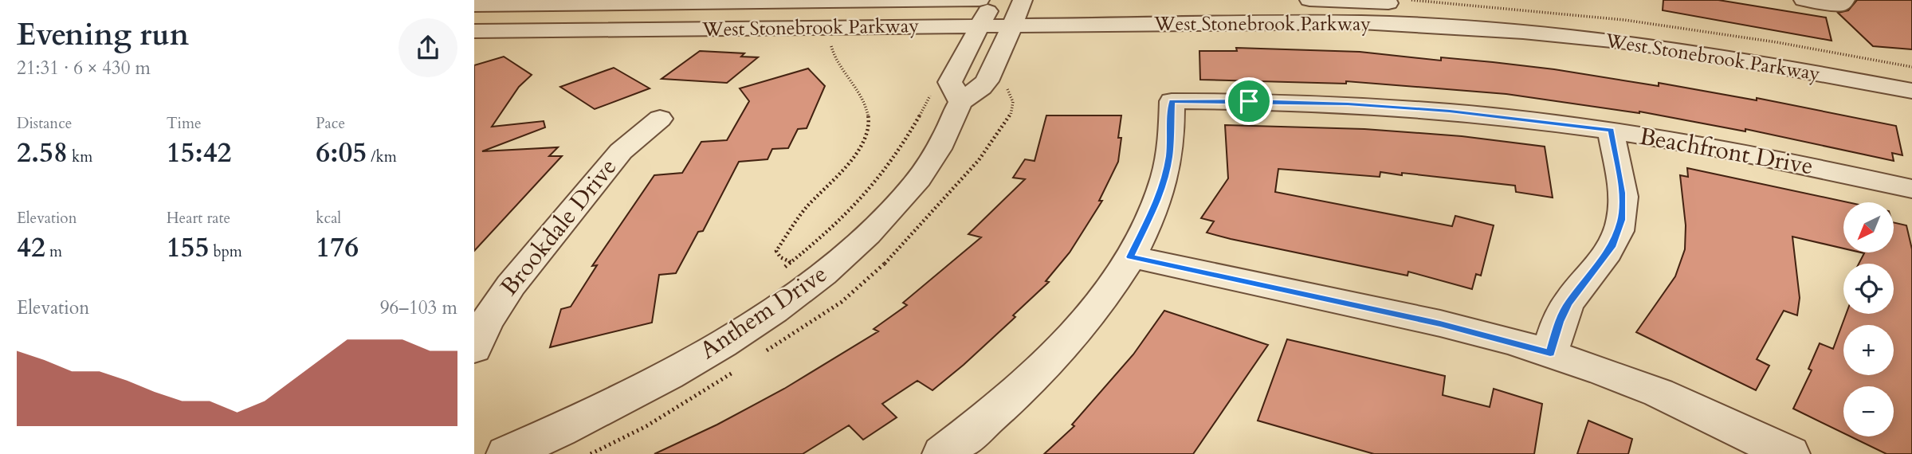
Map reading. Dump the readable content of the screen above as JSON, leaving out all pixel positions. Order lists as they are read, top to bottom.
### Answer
{
  "streets": {
    "street": [
      "West Stonebrook Parkway",
      "Beachfront Drive",
      "Brookdale Drive",
      "Anthem Drive"
    ]
  },
  "crossings": [
    ["West Stonebrook Parkway", "Anthem Drive"]
  ],
  "north": "bottom left",
  "page": {
    "heading": ["Evening run", "21:31 · 6 × 430 m"],
    "stats": [
      ["Distance", "2.58 km"],
      ["Time", "15:42"],
      ["Pace", "6:05 /km"],
      ["Elevation", "42 m"],
      ["Heart rate", "155 bpm"],
      ["kcal", "176"]
    ],
    "map_buttons": ["+", "−"],
    "chart": ["Elevation", "96–103 m"]
  }
}
